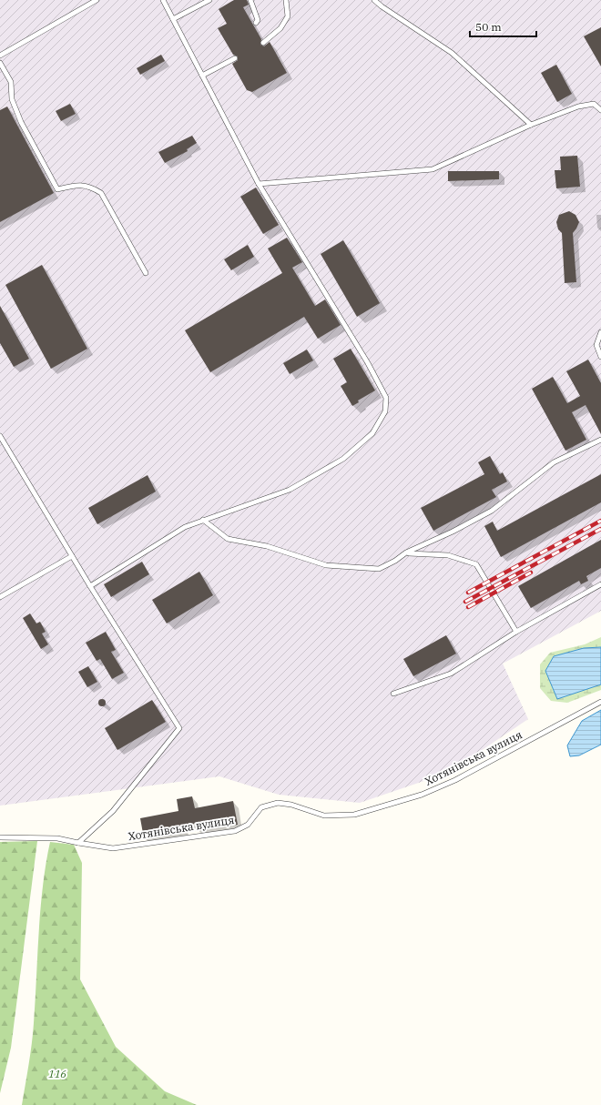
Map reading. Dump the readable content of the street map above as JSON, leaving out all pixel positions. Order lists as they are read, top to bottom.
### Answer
{
  "streets": {
    "lane": ["Хотянівська вулиця"]
  },
  "parks": ["116"],
  "scale_bar": "50 m"
}
